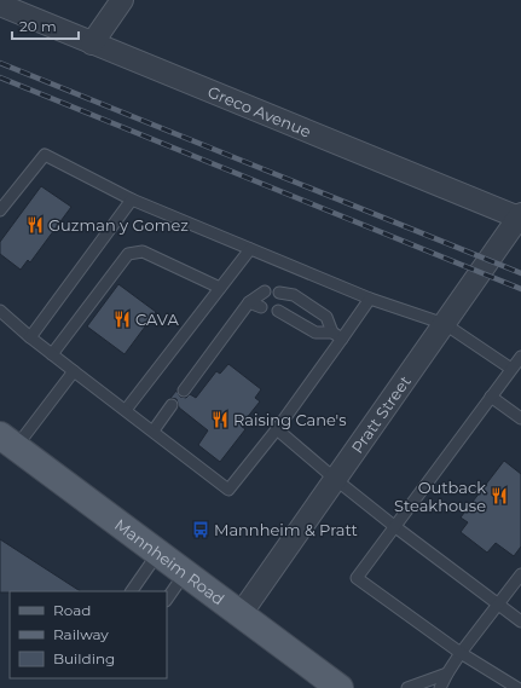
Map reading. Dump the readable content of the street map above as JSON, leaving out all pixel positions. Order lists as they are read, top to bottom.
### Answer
{
  "streets": {
    "main road": ["Mannheim Road"],
    "street": ["Greco Avenue", "Pratt Street"]
  },
  "crossings": [
    ["Greco Avenue", "Pratt Street"],
    ["Pratt Street", "Mannheim Road"]
  ],
  "places": {
    "restaurant": [
      "Guzman y Gomez",
      "CAVA",
      "Raising Cane's",
      "Outback Steakhouse"
    ],
    "bus stop": ["Mannheim & Pratt"]
  },
  "legend": ["Road", "Railway", "Building"],
  "scale_bar": "20 m"
}
